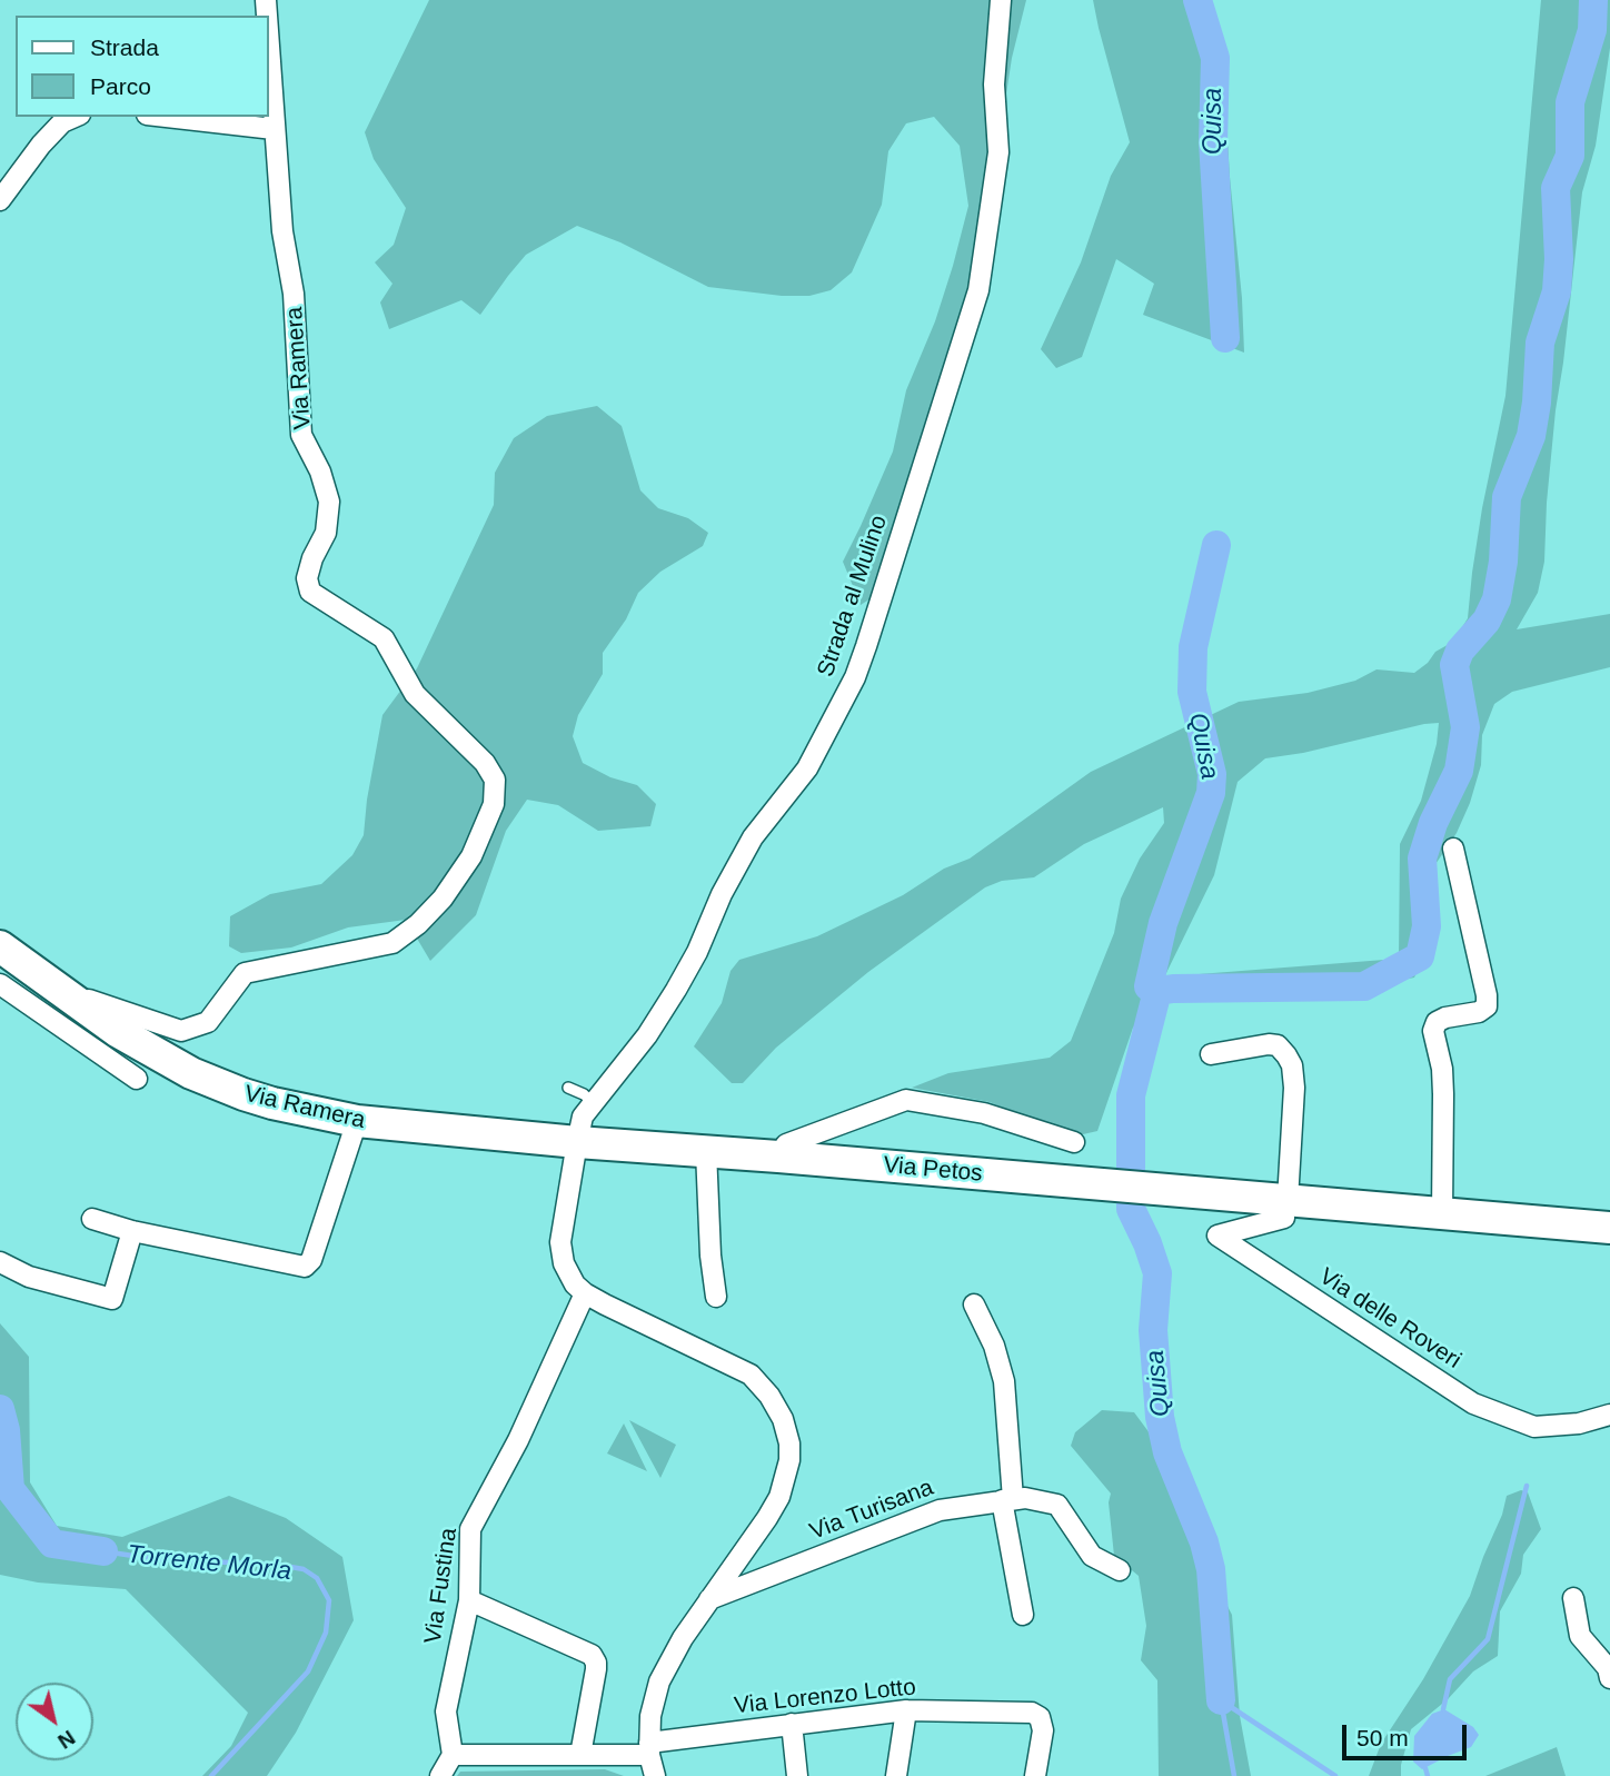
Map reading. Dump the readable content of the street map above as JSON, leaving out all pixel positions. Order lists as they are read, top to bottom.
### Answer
{
  "streets": {
    "main road": ["Via Ramera", "Via Petos"],
    "street": [
      "Strada al Mulino",
      "Via delle Roveri",
      "Via Turisana",
      "Via Fustina",
      "Via Lorenzo Lotto"
    ]
  },
  "crossings": [
    ["Via Ramera", "Strada al Mulino"],
    ["Via Ramera", "Via Petos"],
    ["Strada al Mulino", "Via Petos"],
    ["Via Petos", "Via delle Roveri"]
  ],
  "water": ["Quisa", "Torrente Morla"],
  "legend": ["Strada", "Parco"],
  "scale_bar": "50 m",
  "north": "bottom right"
}
